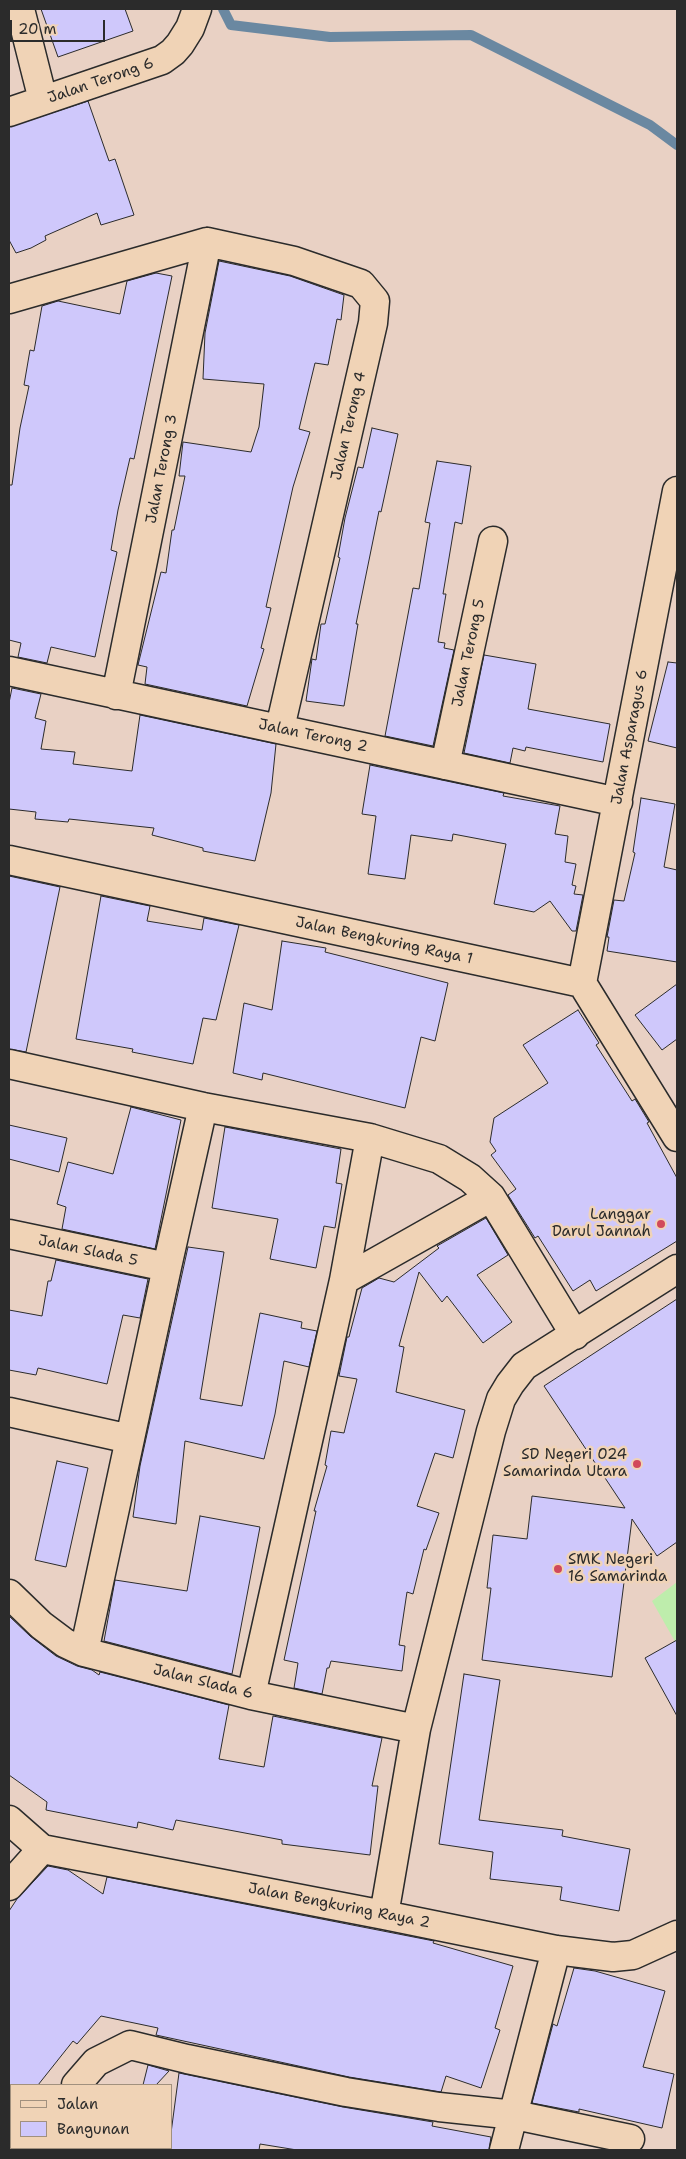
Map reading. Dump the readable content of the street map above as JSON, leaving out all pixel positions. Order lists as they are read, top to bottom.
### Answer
{
  "streets": {
    "street": [
      "Jalan Terong 6",
      "Jalan Terong 4",
      "Jalan Terong 3",
      "Jalan Terong 5",
      "Jalan Terong 2",
      "Jalan Asparagus 6",
      "Jalan Bengkuring Raya 1",
      "Jalan Slada 5",
      "Jalan Slada 6",
      "Jalan Bengkuring Raya 2"
    ]
  },
  "crossings": [
    ["Jalan Terong 4", "Jalan Terong 3"],
    ["Jalan Terong 4", "Jalan Terong 2"],
    ["Jalan Terong 3", "Jalan Terong 2"],
    ["Jalan Terong 5", "Jalan Terong 2"],
    ["Jalan Terong 2", "Jalan Asparagus 6"],
    ["Jalan Asparagus 6", "Jalan Bengkuring Raya 1"]
  ],
  "places": ["Langgar Darul Jannah", "SD Negeri 024 Samarinda Utara", "SMK Negeri 16 Samarinda"],
  "legend": ["Jalan", "Bangunan"],
  "scale_bar": "20 m"
}
